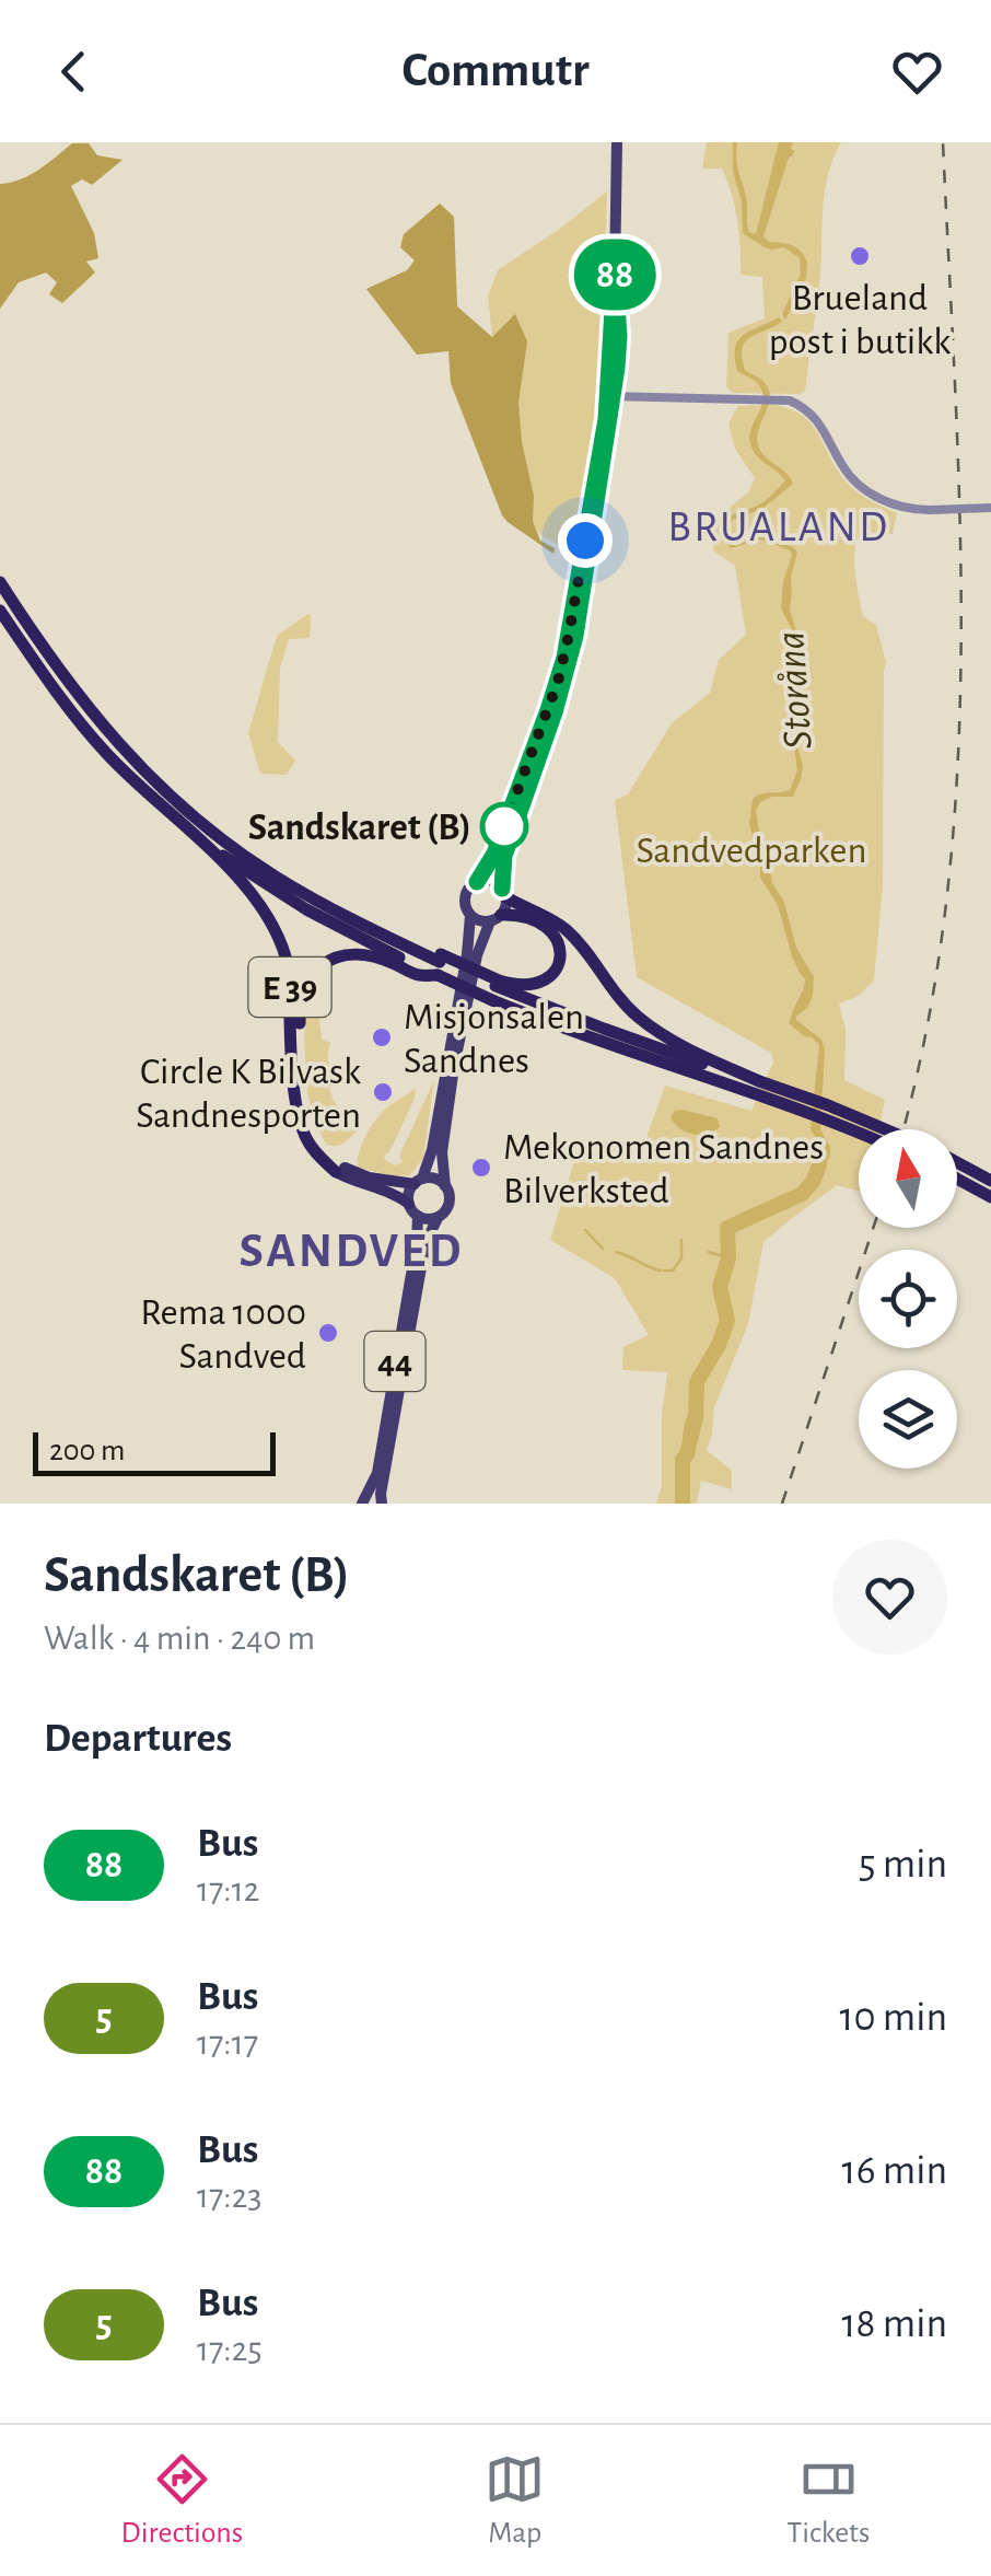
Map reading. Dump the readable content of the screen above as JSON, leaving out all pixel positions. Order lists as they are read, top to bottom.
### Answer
{
  "streets": {
    "highway": ["E 39"],
    "main road": ["44"]
  },
  "crossings": [
    ["E 39", "44"]
  ],
  "districts": ["BRUALAND", "SANDVED"],
  "water": ["Storåna"],
  "parks": ["Sandvedparken"],
  "places": [
    "Brueland post i butikk",
    "Sandskaret (B)",
    "Misjonsalen Sandnes",
    "Circle K Bilvask Sandnesporten",
    "Mekonomen Sandnes Bilverksted",
    "Rema 1000 Sandved"
  ],
  "lines": ["bus line 88"],
  "scale_bar": "200 m",
  "north": "top",
  "page": {
    "header": "Commutr",
    "on_map": "88",
    "scale": "200 m",
    "heading": [
      ["Sandskaret (B)", "Walk · 4 min · 240 m"],
      "Departures"
    ],
    "list": [
      {
        "mark": "88",
        "name": "Bus",
        "note": "17:12",
        "value": "5 min"
      },
      {
        "mark": "5",
        "name": "Bus",
        "note": "17:17",
        "value": "10 min"
      },
      {
        "mark": "88",
        "name": "Bus",
        "note": "17:23",
        "value": "16 min"
      },
      {
        "mark": "5",
        "name": "Bus",
        "note": "17:25",
        "value": "18 min"
      }
    ],
    "tabs": ["Directions", "Map", "Tickets"]
  }
}
